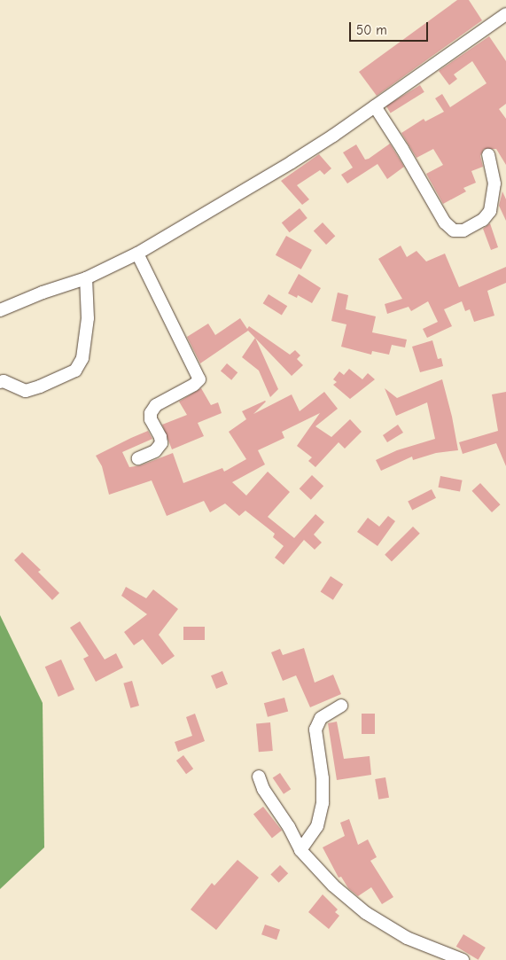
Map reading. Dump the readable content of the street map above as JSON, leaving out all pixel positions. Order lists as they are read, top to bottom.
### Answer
{
  "scale_bar": "50 m"
}
